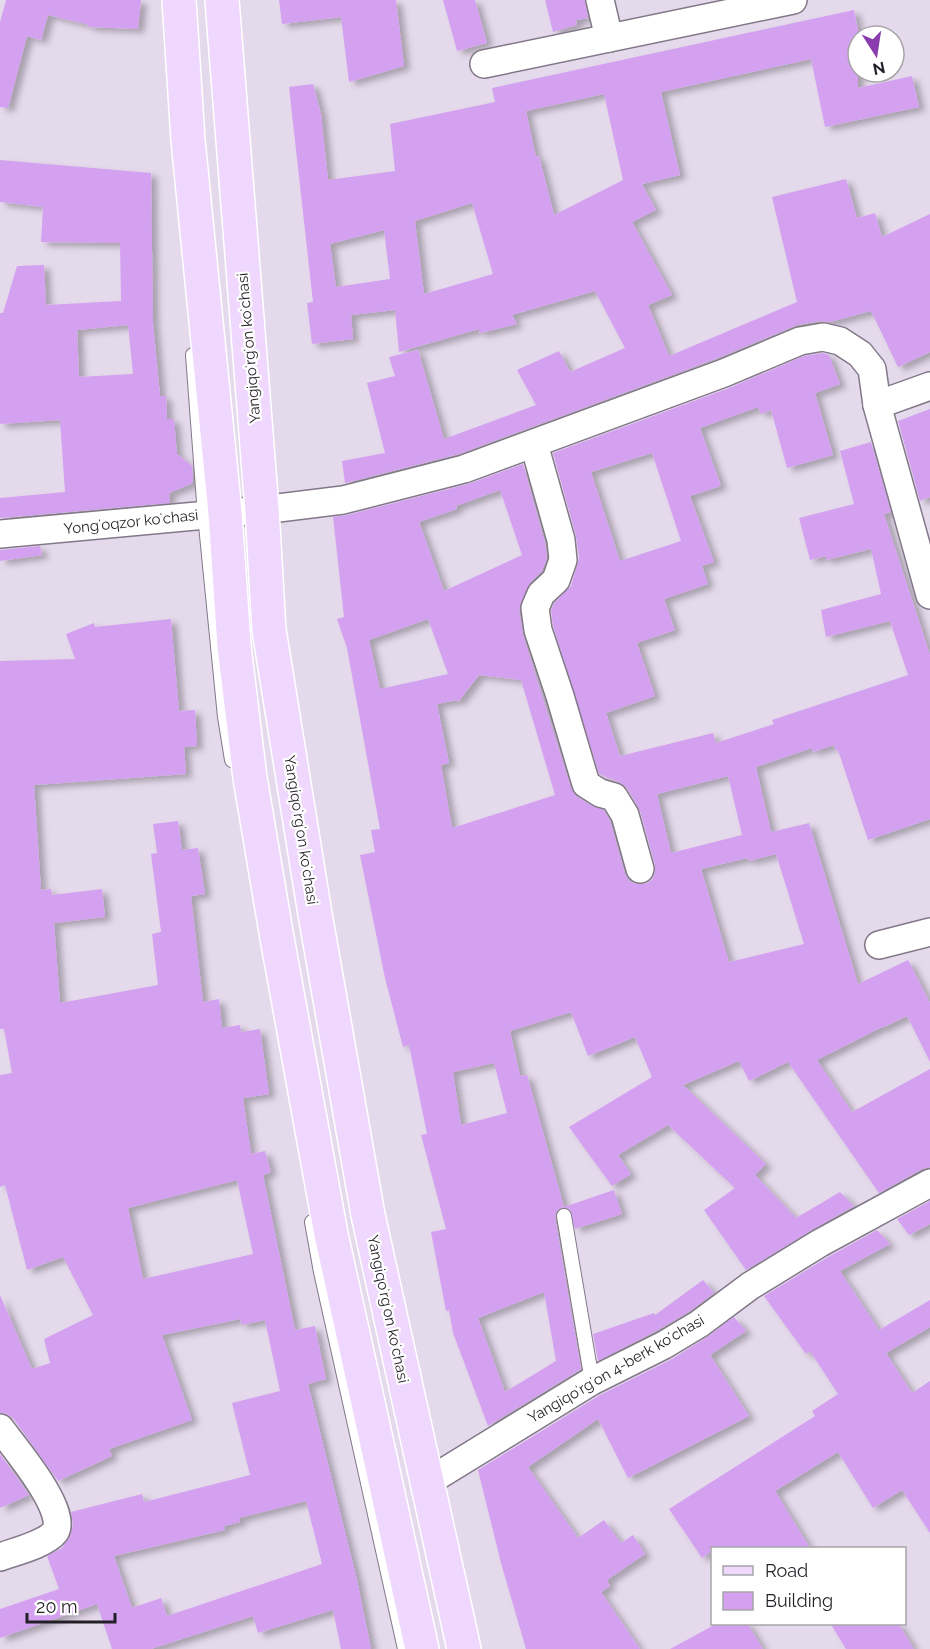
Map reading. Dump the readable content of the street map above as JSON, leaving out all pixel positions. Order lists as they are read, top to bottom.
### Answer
{
  "streets": {
    "main road": ["Yangiqoʻrgʻon koʻchasi"],
    "street": ["Yongʻoqzor koʻchasi", "Yangiqoʻrgʻon 4-berk koʻchasi"]
  },
  "crossings": [
    ["Yangiqoʻrgʻon koʻchasi", "Yongʻoqzor koʻchasi"],
    ["Yangiqoʻrgʻon koʻchasi", "Yangiqoʻrgʻon 4-berk koʻchasi"]
  ],
  "legend": ["Road", "Building"],
  "scale_bar": "20 m",
  "north": "bottom"
}
